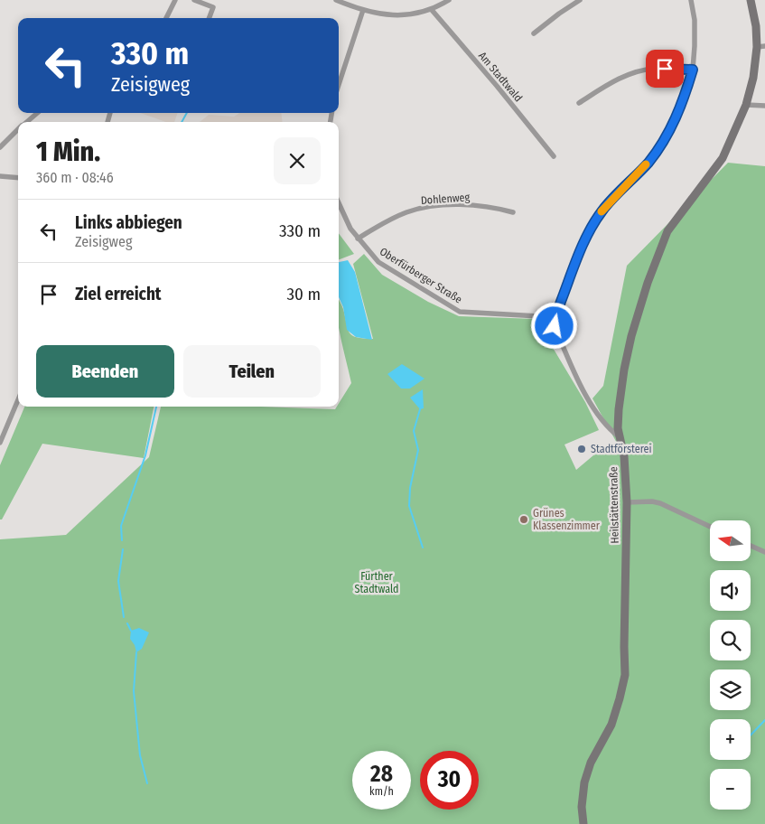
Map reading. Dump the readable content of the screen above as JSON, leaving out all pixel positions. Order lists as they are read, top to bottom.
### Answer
{
  "streets": {
    "street": [
      "Am Stadtwald",
      "Dohlenweg",
      "Oberfürberger Straße",
      "Heilstättenstraße"
    ]
  },
  "crossings": [
    ["Dohlenweg", "Oberfürberger Straße"]
  ],
  "parks": ["Fürther Stadtwald"],
  "places": ["Stadtförsterei", "Grünes Klassenzimmer"],
  "north": "left",
  "page": {
    "turn": ["330 m", "Zeisigweg"],
    "heading": ["1 Min.", "360 m · 08:46"],
    "list": [
      {
        "name": "Links abbiegen",
        "note": "Zeisigweg",
        "value": "330 m"
      },
      {
        "name": "Ziel erreicht",
        "value": "30 m"
      }
    ],
    "buttons": ["Beenden", "Teilen"],
    "map_buttons": ["+", "−"],
    "speed": "28 km/h",
    "limit": "30"
  }
}
